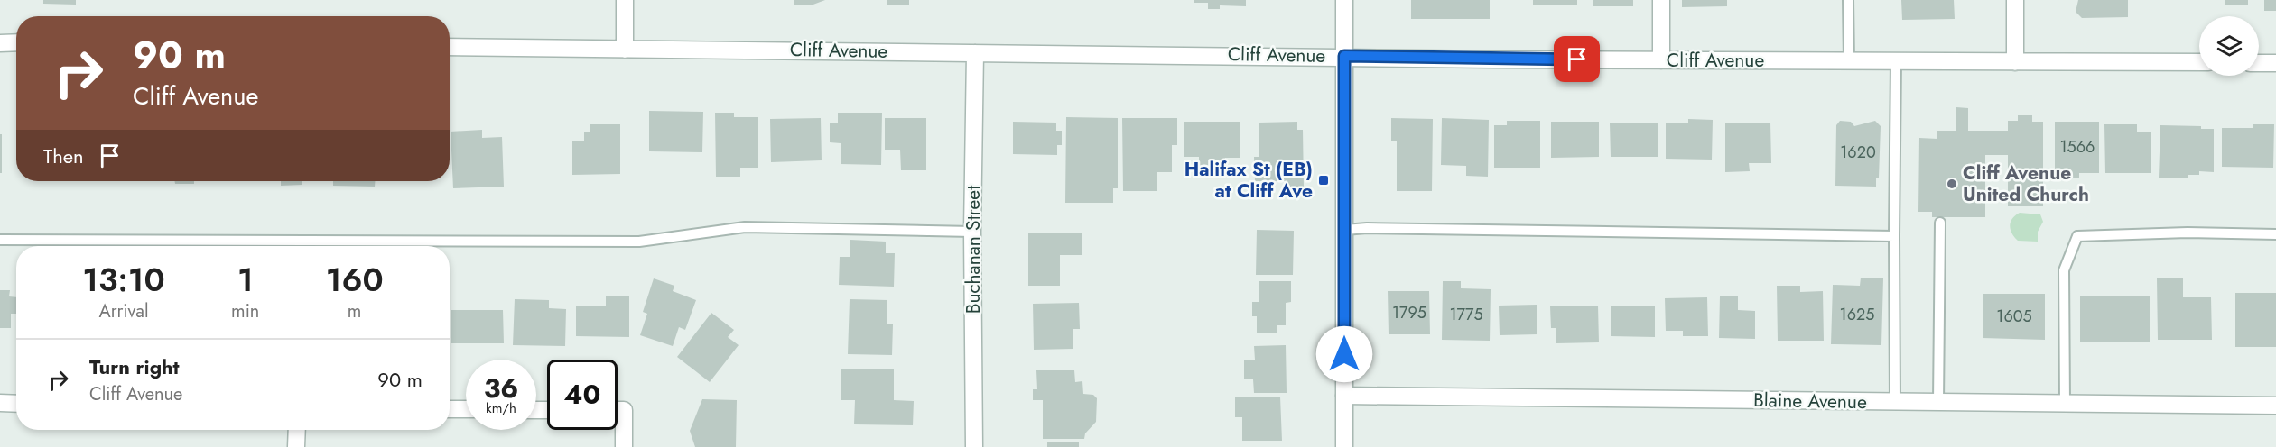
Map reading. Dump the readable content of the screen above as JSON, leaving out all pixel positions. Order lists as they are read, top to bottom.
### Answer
{
  "streets": {
    "street": ["Cliff Avenue", "Buchanan Street", "Blaine Avenue"]
  },
  "crossings": [
    ["Cliff Avenue", "Buchanan Street"]
  ],
  "places": {
    "transit": ["Halifax St (EB) at Cliff Ave"],
    "other": ["Cliff Avenue United Church"]
  },
  "house_numbers": [
    "1566",
    "1620",
    "1795",
    "1775",
    "1625",
    "1605"
  ],
  "page": {
    "turn": ["90 m", "Cliff Avenue"],
    "then": "Then",
    "eta": [
      "13:10",
      "Arrival",
      "1",
      "min",
      "160",
      "m"
    ],
    "list": [
      {
        "name": "Turn right",
        "note": "Cliff Avenue",
        "value": "90 m"
      }
    ],
    "speed": "36 km/h",
    "limit": "40"
  }
}
